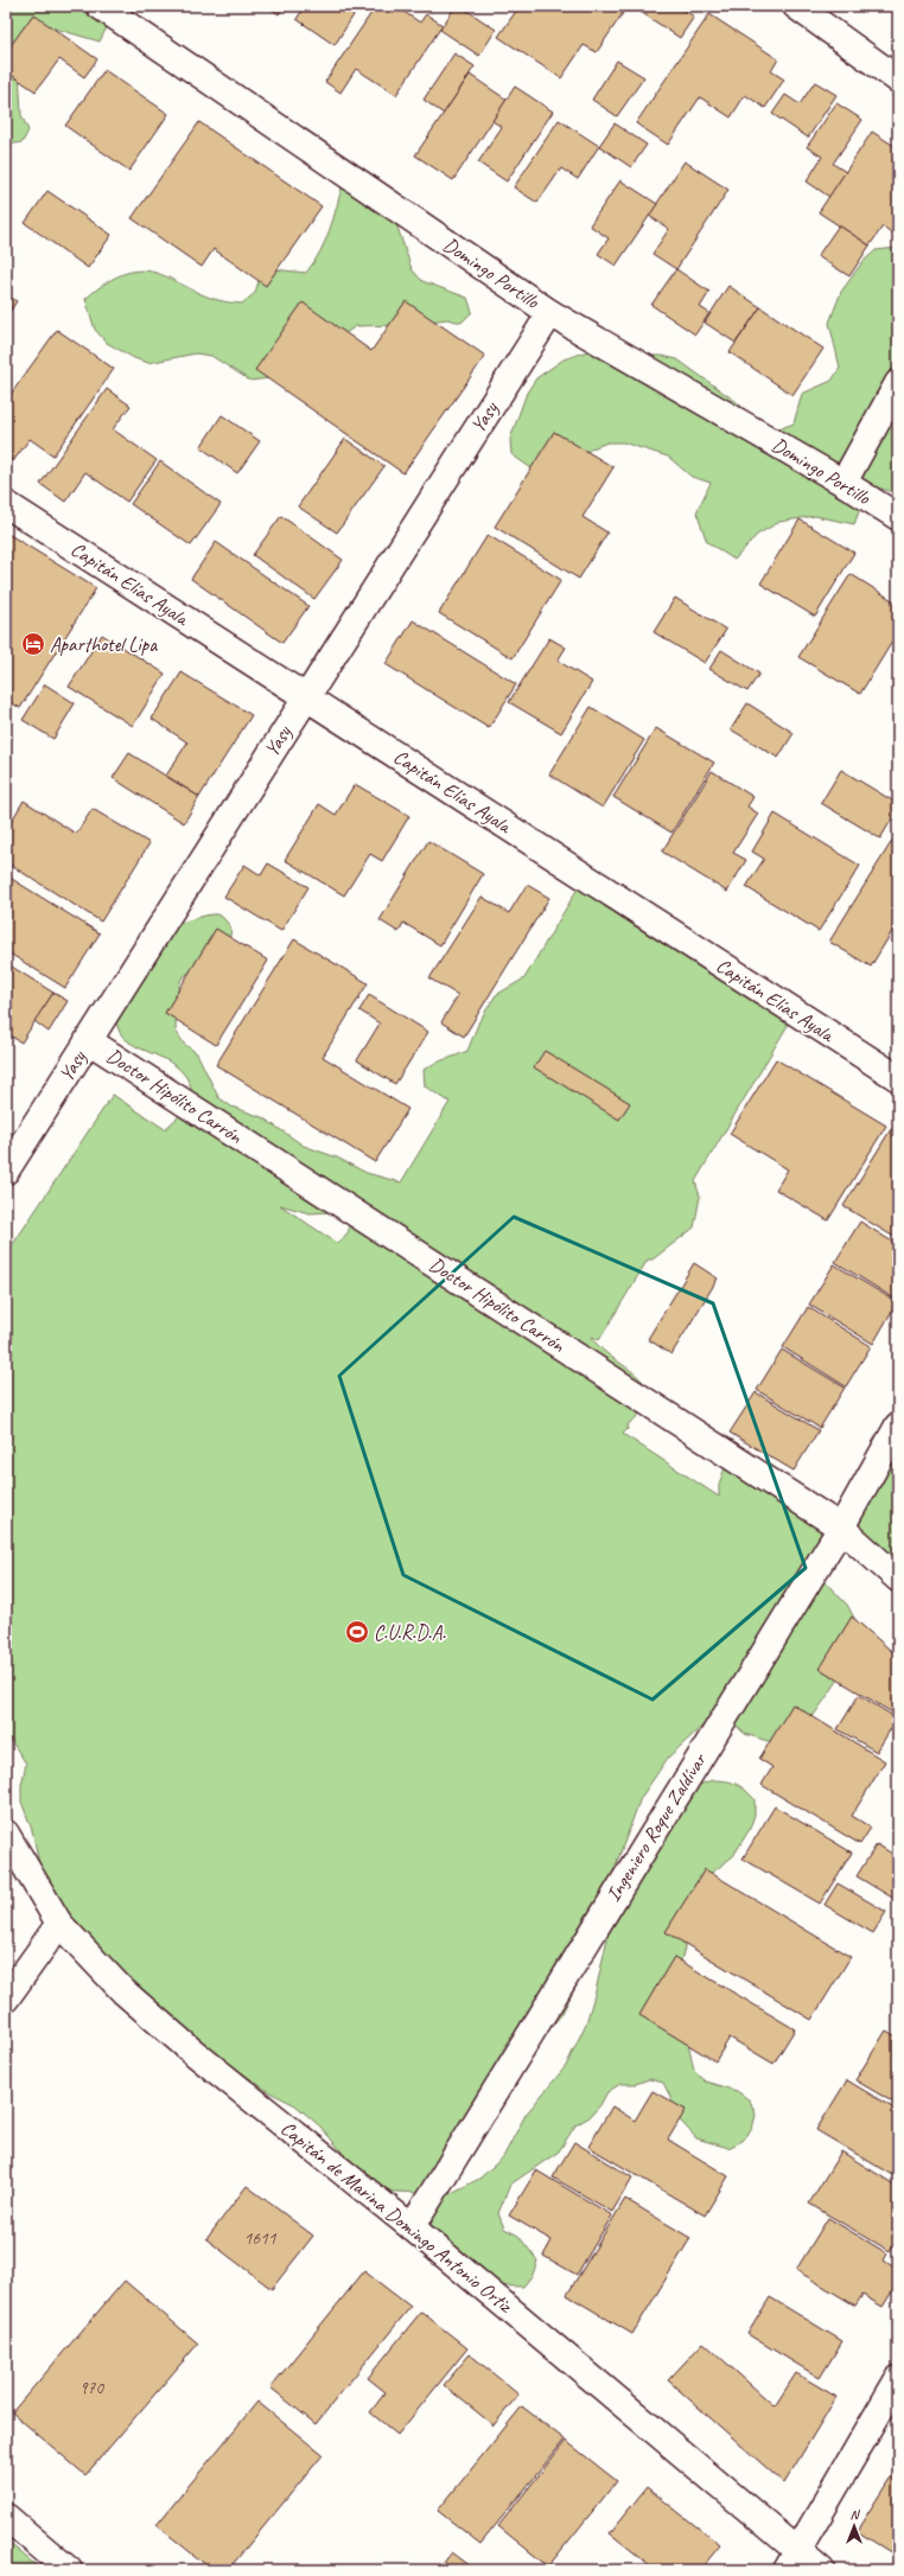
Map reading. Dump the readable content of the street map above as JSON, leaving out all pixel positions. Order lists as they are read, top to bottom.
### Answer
{
  "streets": {
    "street": [
      "Domingo Portillo",
      "Yasy",
      "Capitán Elías Ayala",
      "Doctor Hipólito Carrón",
      "Ingeniero Roque Zaldívar",
      "Capitán de Marina Domingo Antonio Ortiz"
    ]
  },
  "crossings": [
    ["Domingo Portillo", "Yasy"],
    ["Yasy", "Capitán Elías Ayala"],
    ["Yasy", "Doctor Hipólito Carrón"],
    ["Doctor Hipólito Carrón", "Ingeniero Roque Zaldívar"],
    ["Ingeniero Roque Zaldívar", "Capitán de Marina Domingo Antonio Ortiz"]
  ],
  "places": {
    "hotel": ["Aparthotel Lipa"],
    "sports": ["C.U.R.D.A."]
  },
  "house_numbers": ["1611", "970"],
  "north": "top"
}
